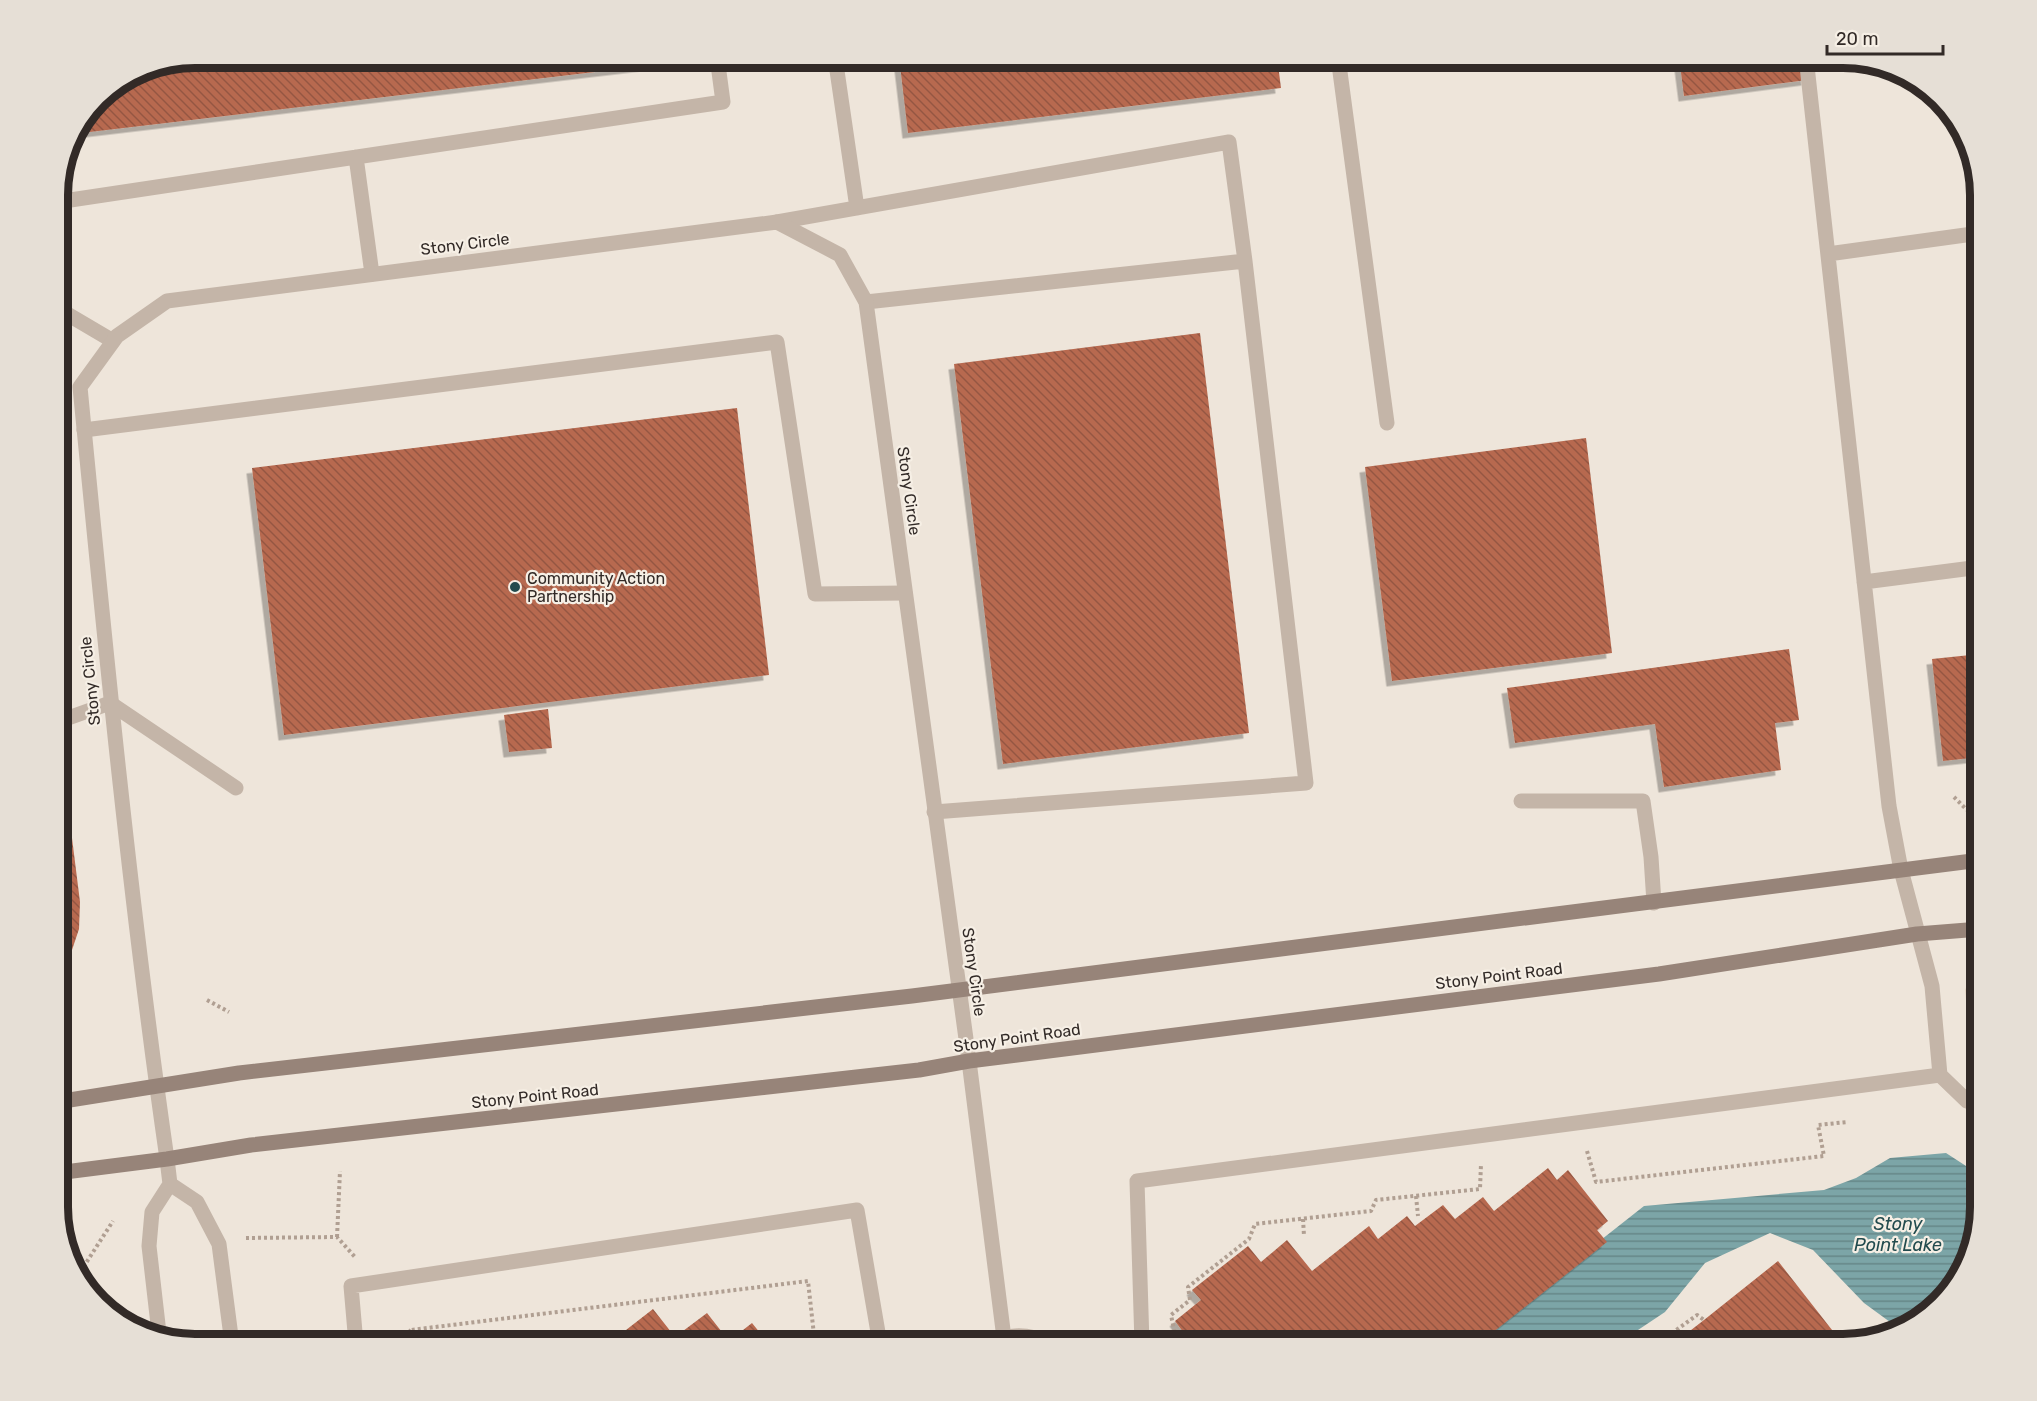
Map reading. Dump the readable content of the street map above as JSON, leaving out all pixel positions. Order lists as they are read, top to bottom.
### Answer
{
  "streets": {
    "main road": ["Stony Point Road"],
    "street": ["Stony Circle"]
  },
  "crossings": [
    ["Stony Circle", "Stony Point Road"]
  ],
  "water": ["Stony Point Lake"],
  "places": ["Community Action Partnership"],
  "scale_bar": "20 m"
}
